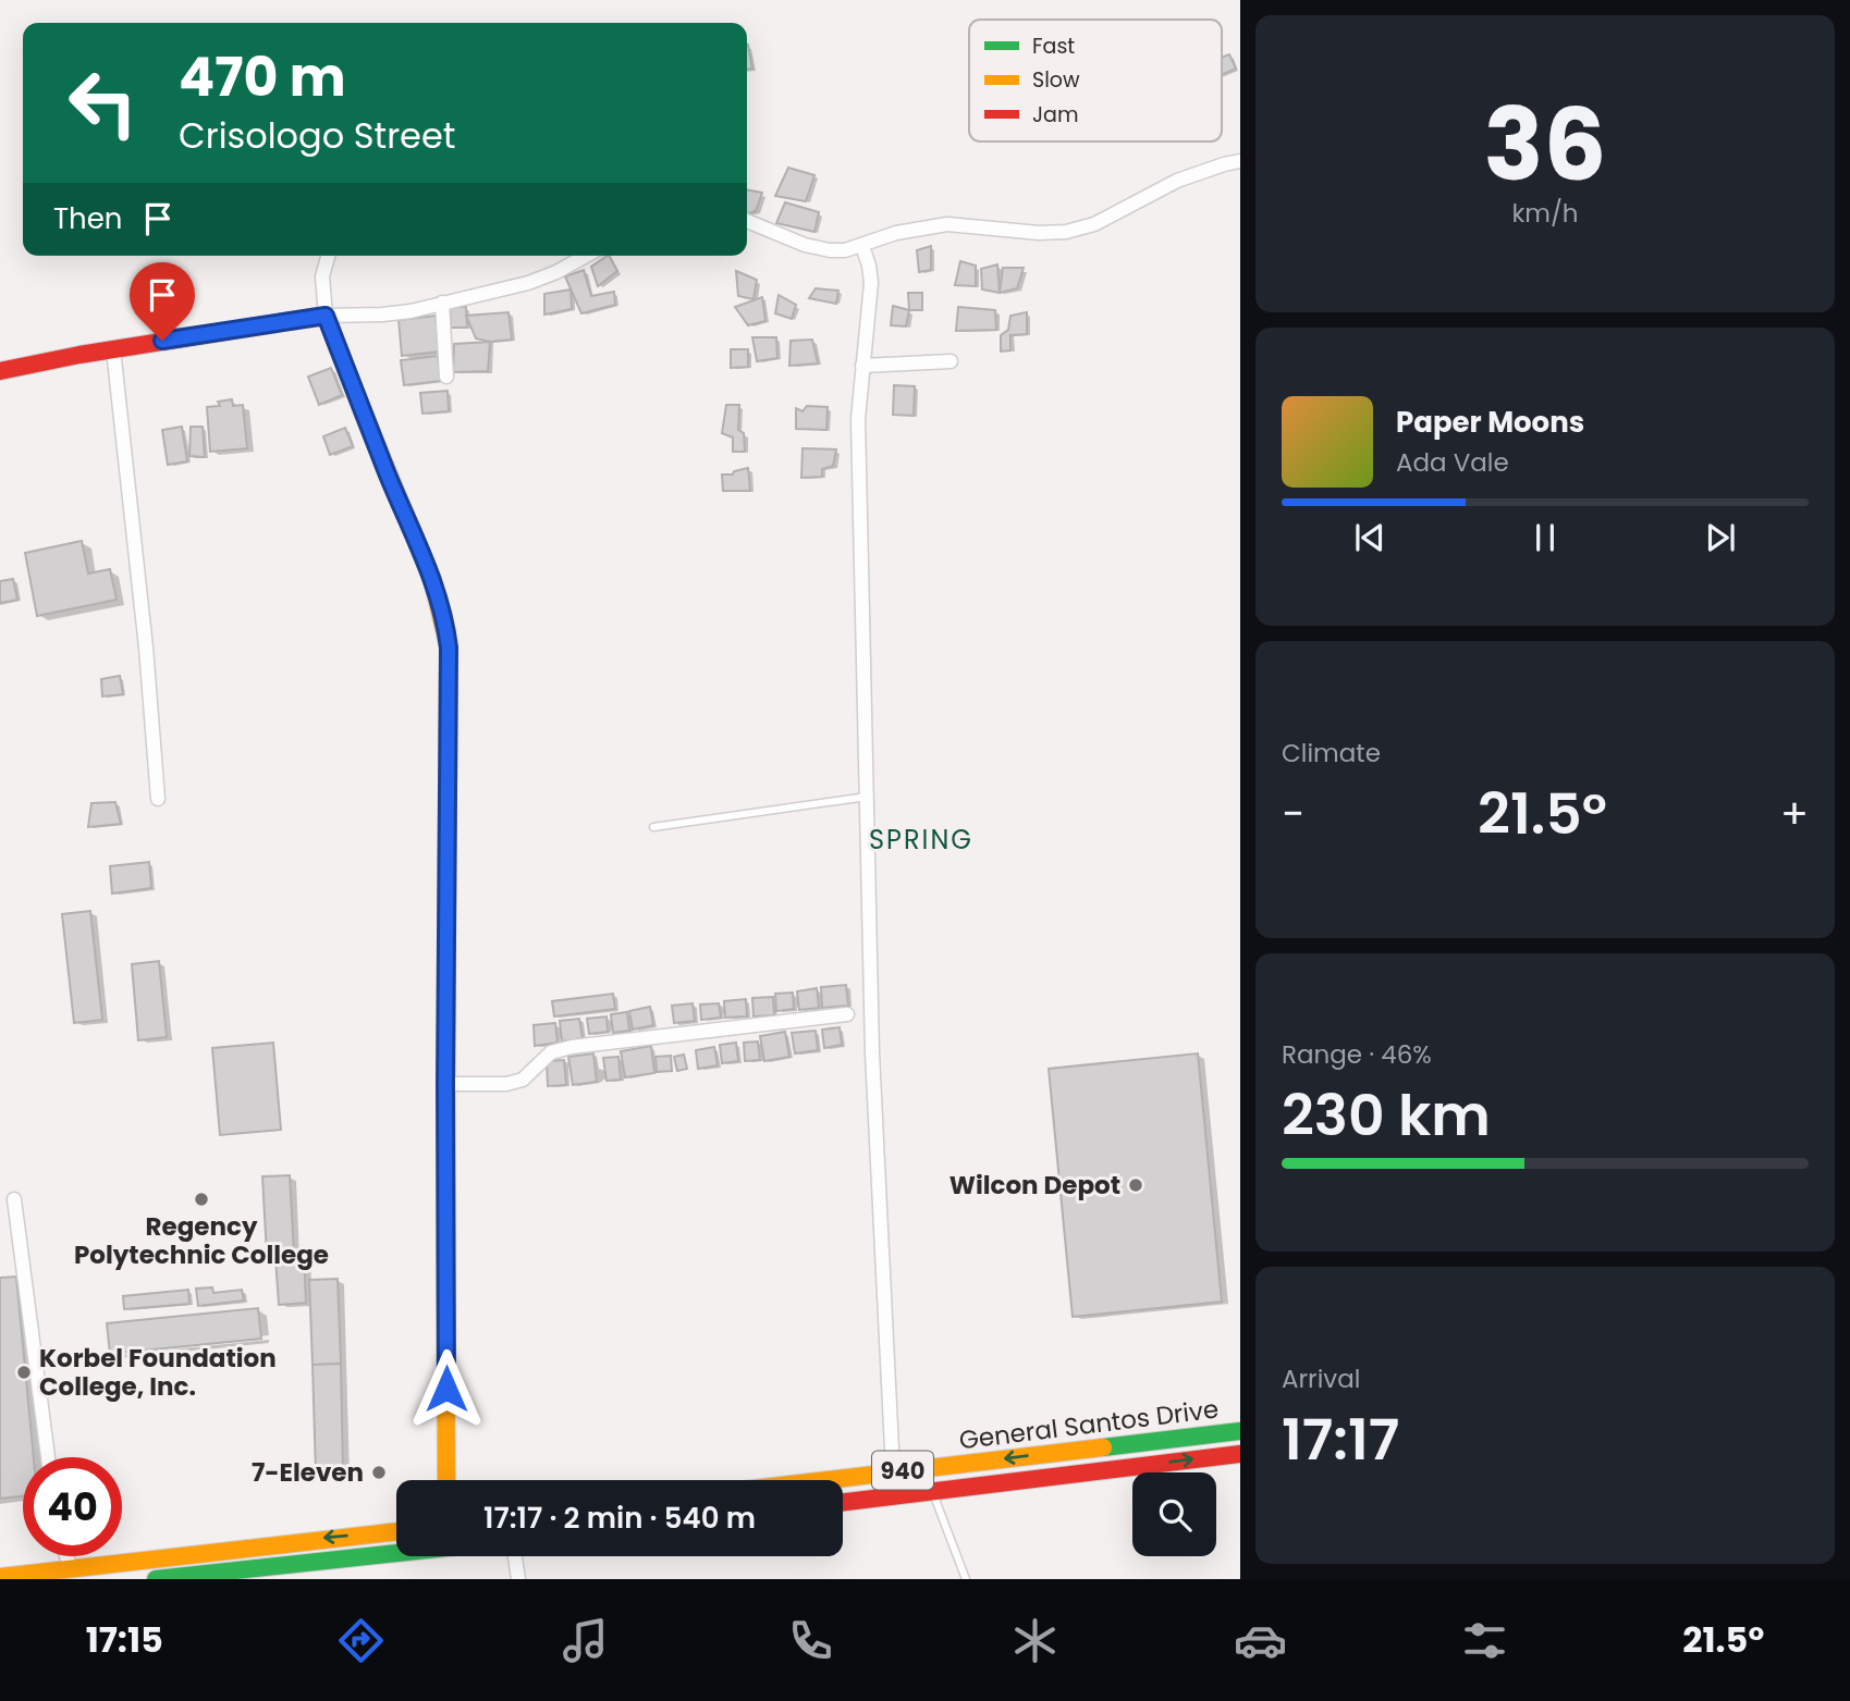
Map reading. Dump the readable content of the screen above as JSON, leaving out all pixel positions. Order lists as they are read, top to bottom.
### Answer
{
  "streets": {
    "main road": ["General Santos Drive", "940"]
  },
  "districts": ["SPRING"],
  "places": [
    "Wilcon Depot",
    "Regency Polytechnic College",
    "Korbel Foundation College, Inc.",
    "7-Eleven"
  ],
  "legend": ["Fast", "Slow", "Jam"],
  "page": {
    "tile": [
      ["36", "km/h"],
      "Climate",
      ["Range · 46%", "230 km"],
      ["Arrival", "17:17"]
    ],
    "turn": ["470 m", "Crisologo Street"],
    "then": "Then",
    "song": ["Paper Moons", "Ada Vale"],
    "heat": ["−", "21.5°", "+"],
    "limit": "40",
    "trip": "17:17 · 2 min · 540 m",
    "tabs": ["17:15", "21.5°"]
  }
}
